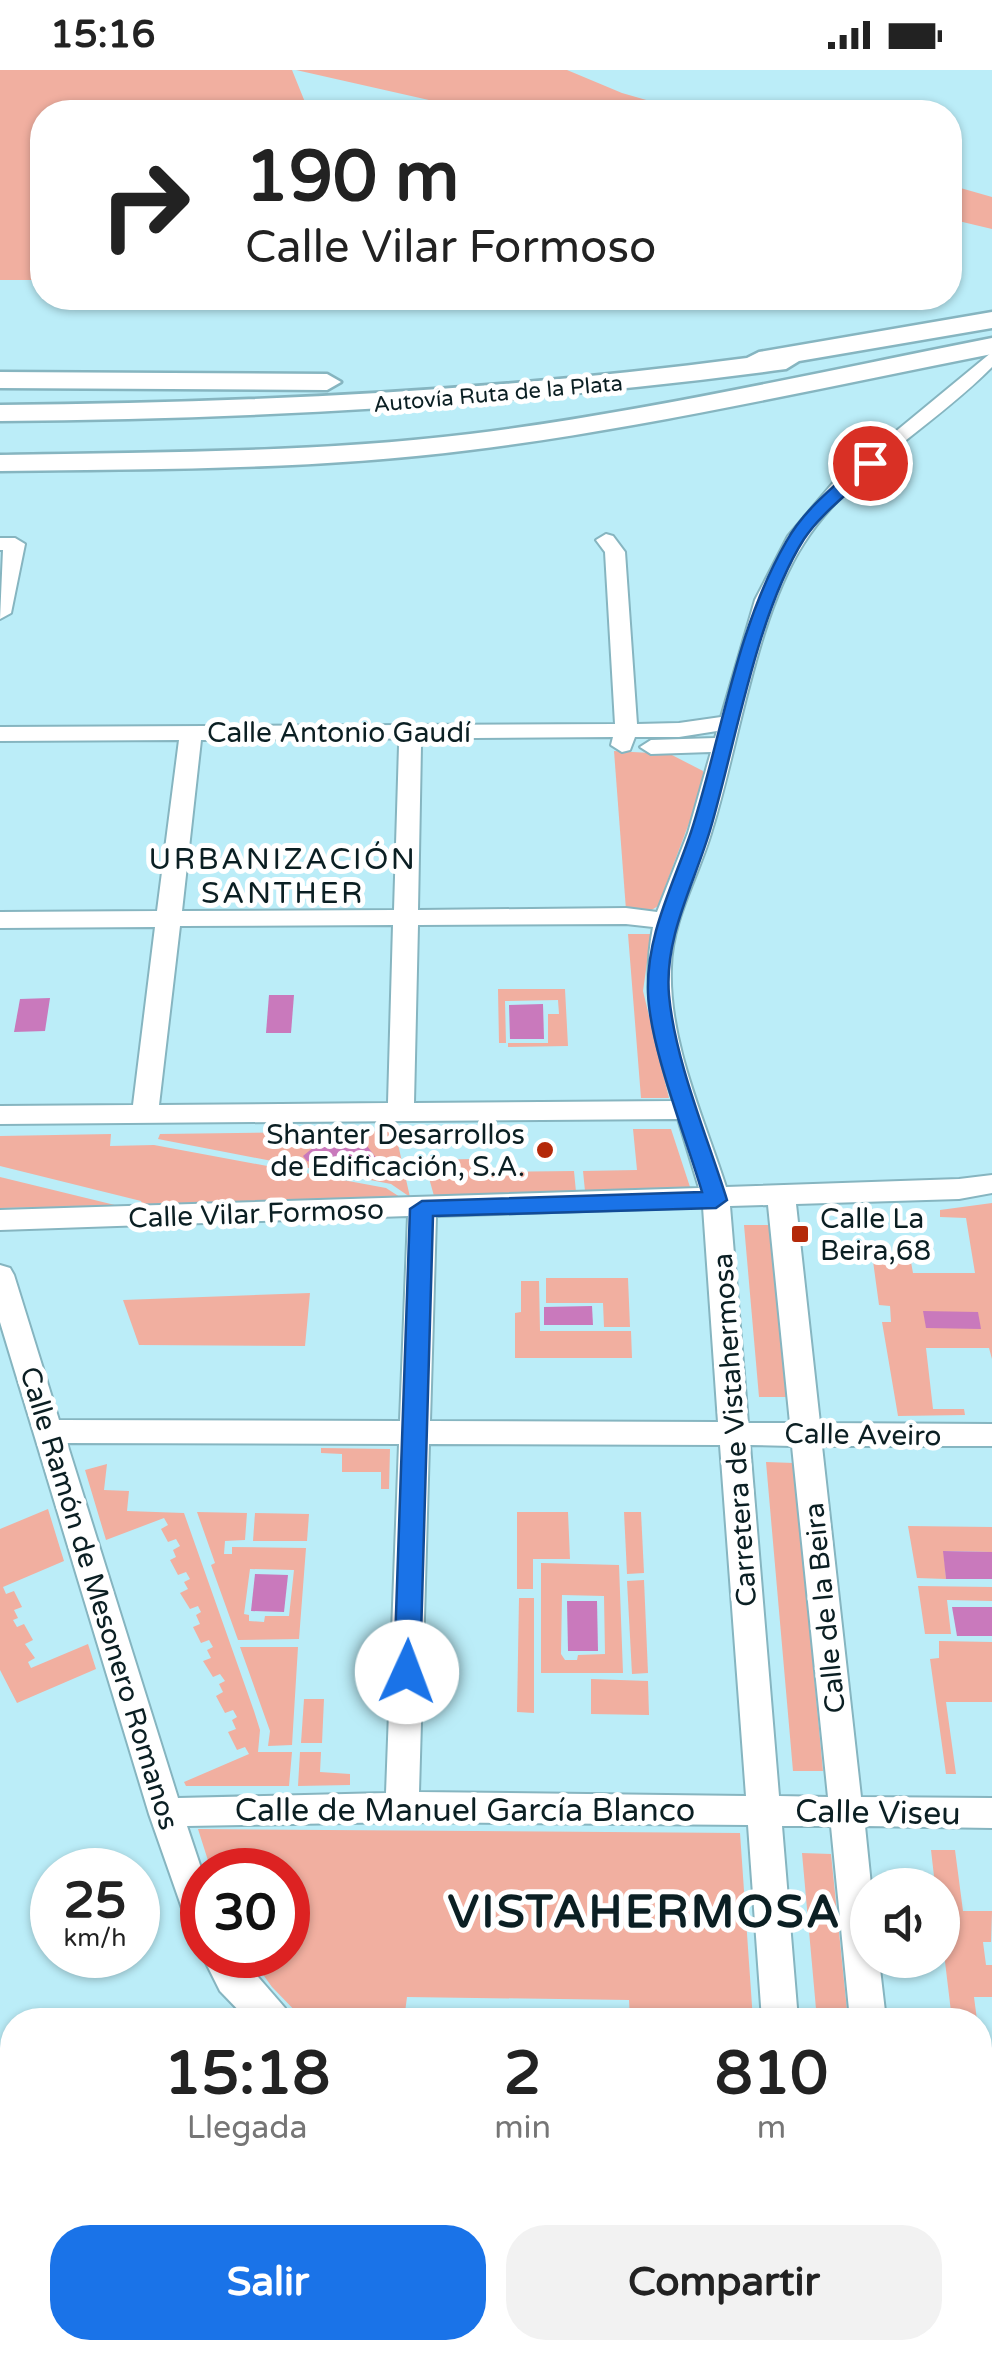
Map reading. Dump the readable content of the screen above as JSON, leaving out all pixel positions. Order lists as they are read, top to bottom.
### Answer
{
  "streets": {
    "highway": ["Autovía Ruta de la Plata"],
    "street": [
      "Calle Antonio Gaudí",
      "Calle Vilar Formoso",
      "Carretera de Vistahermosa",
      "Calle Aveiro",
      "Calle Ramón de Mesonero Romanos",
      "Calle de la Beira",
      "Calle de Manuel García Blanco",
      "Calle Viseu"
    ]
  },
  "crossings": [
    ["Autovía Ruta de la Plata", "Carretera de Vistahermosa"],
    ["Calle Antonio Gaudí", "Carretera de Vistahermosa"],
    ["Calle Vilar Formoso", "Carretera de Vistahermosa"],
    ["Calle Vilar Formoso", "Calle de la Beira"],
    ["Carretera de Vistahermosa", "Calle Aveiro"],
    ["Carretera de Vistahermosa", "Calle de Manuel García Blanco"],
    ["Carretera de Vistahermosa", "Calle Viseu"],
    ["Calle Aveiro", "Calle Ramón de Mesonero Romanos"],
    ["Calle Aveiro", "Calle de la Beira"],
    ["Calle Ramón de Mesonero Romanos", "Calle de Manuel García Blanco"],
    ["Calle de la Beira", "Calle Viseu"],
    ["Calle de Manuel García Blanco", "Calle Viseu"]
  ],
  "districts": ["URBANIZACIÓN SANTHER", "VISTAHERMOSA"],
  "places": {
    "other": ["Shanter Desarrollos de Edificación, S.A."],
    "transit": ["Calle La Beira,68"]
  },
  "page": {
    "status": "15:16",
    "turn": ["190 m", "Calle Vilar Formoso"],
    "speed": "25 km/h",
    "limit": "30",
    "eta": [
      "15:18",
      "Llegada",
      "2",
      "min",
      "810",
      "m"
    ],
    "buttons": ["Salir", "Compartir"]
  }
}
